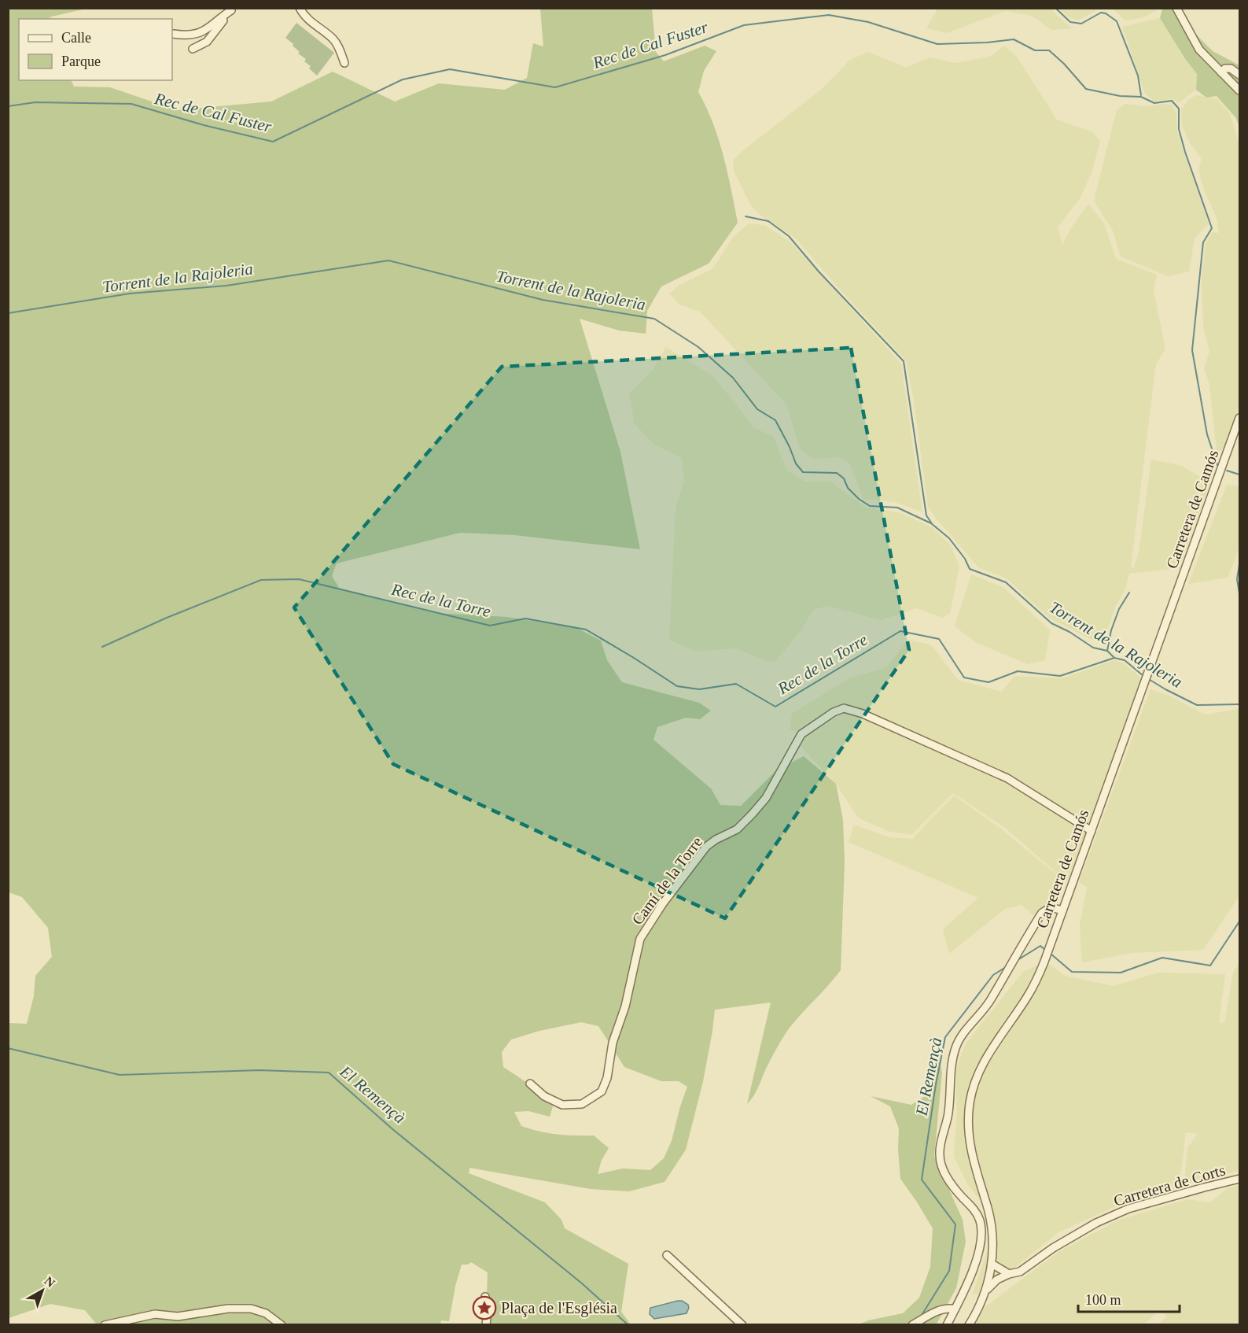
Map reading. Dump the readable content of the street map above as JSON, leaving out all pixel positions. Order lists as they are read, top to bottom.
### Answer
{
  "streets": {
    "street": ["Carretera de Camós", "Camí de la Torre", "Carretera de Corts"]
  },
  "crossings": [
    ["Carretera de Camós", "Camí de la Torre"],
    ["Carretera de Camós", "Carretera de Corts"]
  ],
  "water": [
    "Rec de Cal Fuster",
    "Torrent de la Rajoleria",
    "Rec de la Torre",
    "El Remençà"
  ],
  "places": {
    "place": ["Plaça de l'Església"]
  },
  "legend": ["Calle", "Parque"],
  "scale_bar": "100 m",
  "north": "top right"
}
